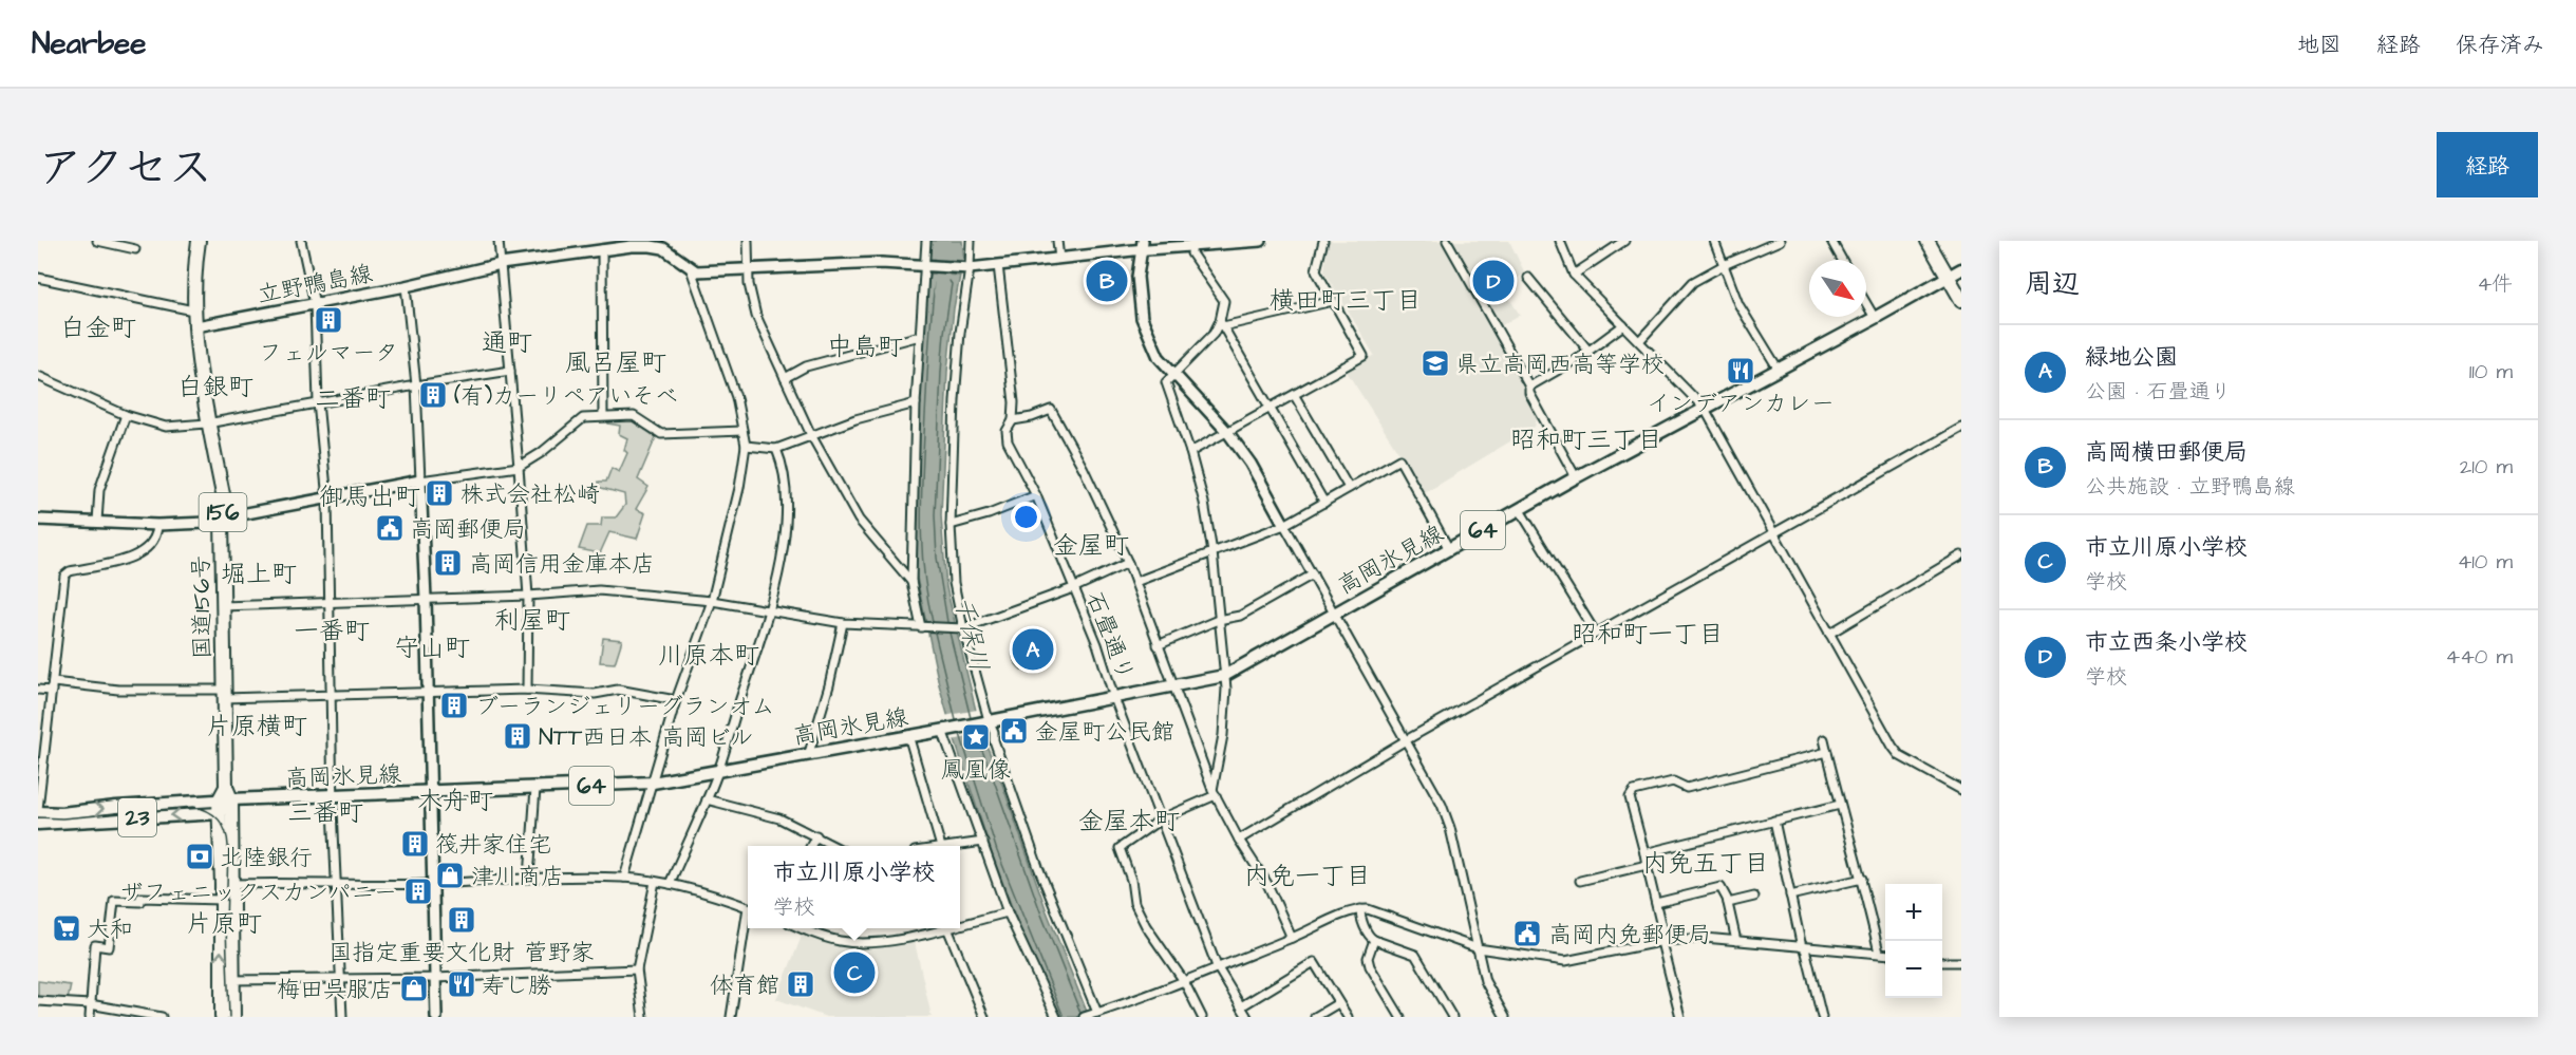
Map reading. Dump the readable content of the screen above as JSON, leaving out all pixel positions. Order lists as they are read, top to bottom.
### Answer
{
  "streets": {
    "highway": ["156", "国道156号"],
    "main road": ["64", "高岡氷見線", "23"],
    "street": ["立野鴨島線", "石畳通り"]
  },
  "crossings": [
    ["立野鴨島線", "国道156号"],
    ["64", "高岡氷見線"],
    ["高岡氷見線", "国道156号"],
    ["高岡氷見線", "石畳通り"],
    ["高岡氷見線", "23"],
    ["国道156号", "23"]
  ],
  "districts": [
    "横田町三丁目",
    "白金町",
    "通町",
    "中島町",
    "風呂屋町",
    "白銀町",
    "二番町",
    "昭和町三丁目",
    "御馬出町",
    "金屋町",
    "堀上町",
    "利屋町",
    "一番町",
    "昭和町一丁目",
    "守山町",
    "川原本町",
    "片原横町",
    "木舟町",
    "三番町",
    "金屋本町",
    "内免五丁目",
    "内免一丁目",
    "片原町"
  ],
  "water": ["千保川"],
  "places": {
    "building": [
      "フェルマータ",
      "(有)カーリペアいそべ",
      "株式会社松崎",
      "高岡信用金庫本店",
      "ブーランジェリーグランオム",
      "NTT西日本 高岡ビル",
      "筏井家住宅",
      "ザフェニックスカンパニー",
      "国指定重要文化財 菅野家",
      "体育館"
    ],
    "school or university": ["県立高岡西高等学校"],
    "restaurant": ["インデアンカレー", "寿し勝"],
    "public building": ["高岡郵便局", "金屋町公民館", "高岡内免郵便局"],
    "place": ["鳳凰像"],
    "bank": ["北陸銀行"],
    "shop": ["津川商店", "梅田呉服店"],
    "supermarket": ["大和"]
  },
  "north": "bottom right",
  "page": {
    "header": "Nearbee",
    "nav": ["地図", "経路", "保存済み"],
    "title": "アクセス",
    "buttons": "経路",
    "heading": ["周辺", "4件"],
    "pins": [
      "B",
      "D",
      "A",
      "C"
    ],
    "list": [
      {
        "mark": "A",
        "name": "緑地公園",
        "note": "公園 · 石畳通り",
        "value": "110 m"
      },
      {
        "mark": "B",
        "name": "高岡横田郵便局",
        "note": "公共施設 · 立野鴨島線",
        "value": "210 m"
      },
      {
        "mark": "C",
        "name": "市立川原小学校",
        "note": "学校",
        "value": "410 m"
      },
      {
        "mark": "D",
        "name": "市立西条小学校",
        "note": "学校",
        "value": "440 m"
      }
    ],
    "popup": ["市立川原小学校", "学校"],
    "map_buttons": ["+", "−"]
  }
}
